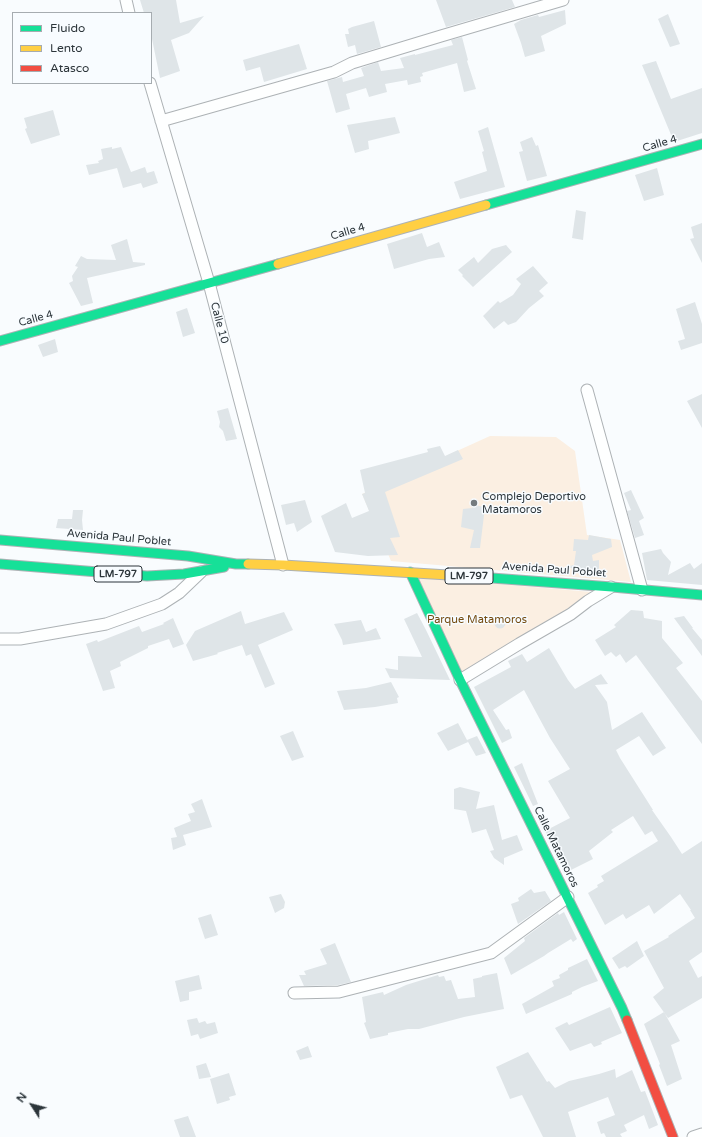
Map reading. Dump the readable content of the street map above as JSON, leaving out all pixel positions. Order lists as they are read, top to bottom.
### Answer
{
  "streets": {
    "street": [
      "Calle 4",
      "Calle 10",
      "Avenida Paul Poblet",
      "LM-797",
      "Calle Matamoros"
    ]
  },
  "crossings": [
    ["Calle 4", "Calle 10"],
    ["Calle 10", "Avenida Paul Poblet"],
    ["Avenida Paul Poblet", "Calle Matamoros"]
  ],
  "parks": ["Parque Matamoros"],
  "places": ["Complejo Deportivo Matamoros"],
  "legend": ["Fluido", "Lento", "Atasco"],
  "north": "top left"
}
